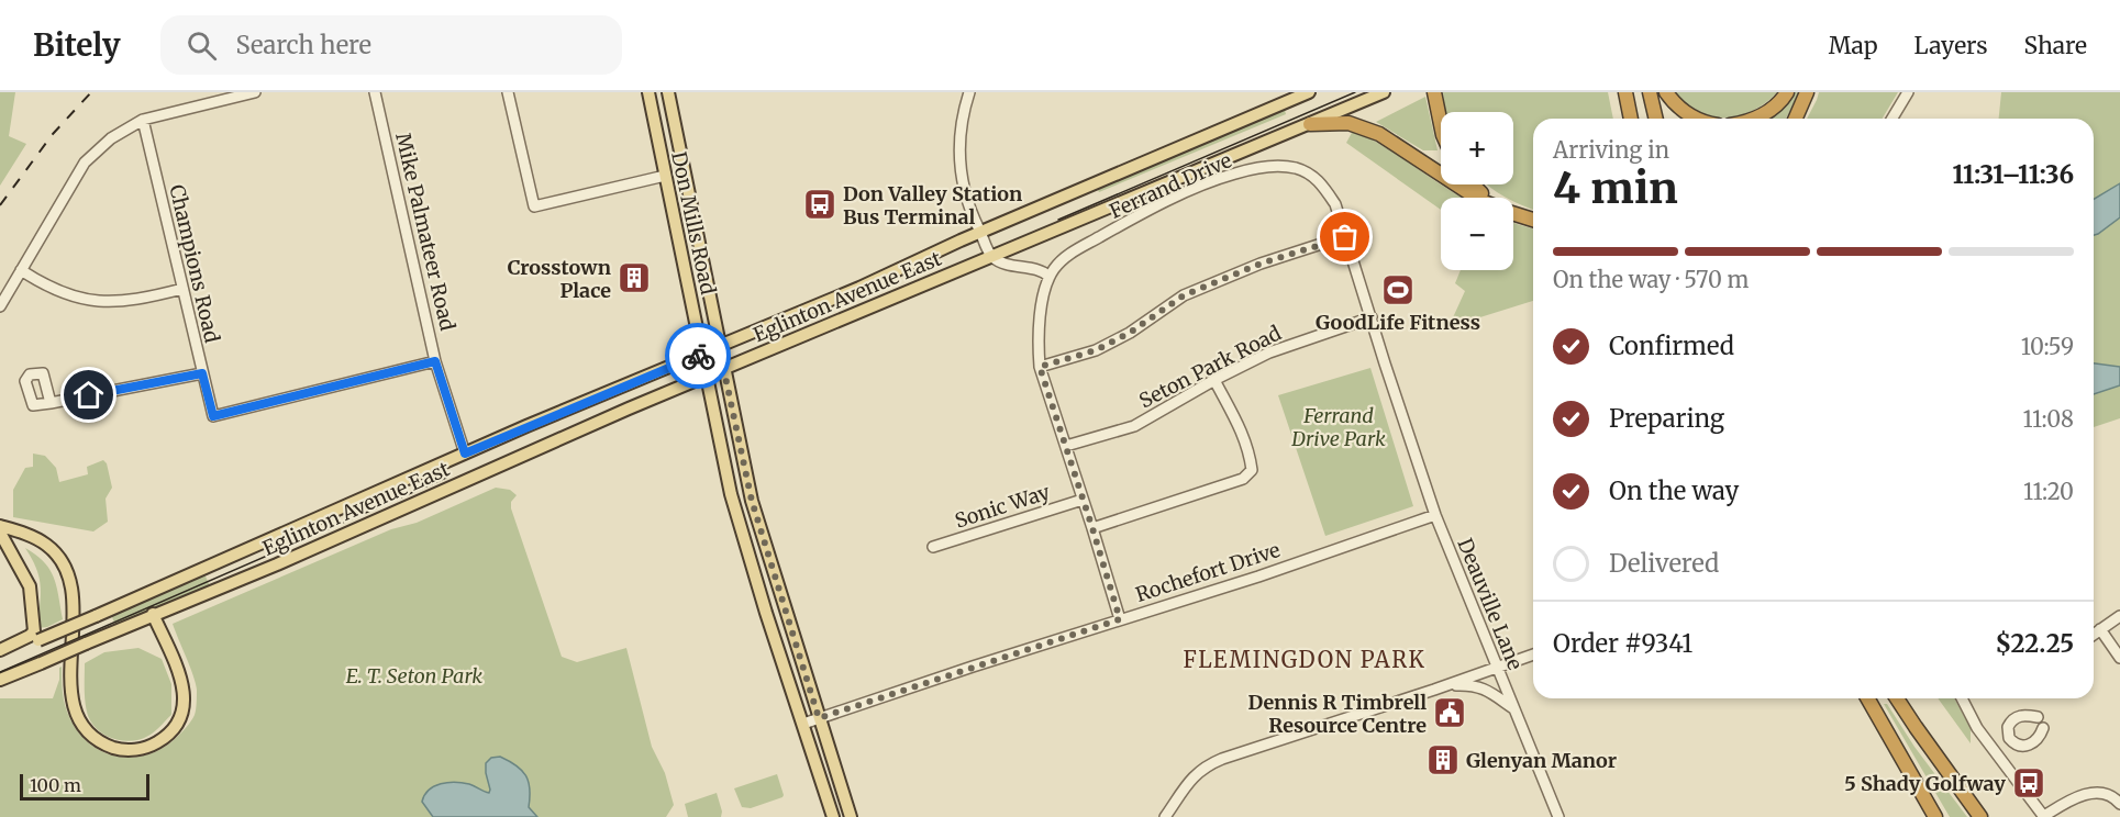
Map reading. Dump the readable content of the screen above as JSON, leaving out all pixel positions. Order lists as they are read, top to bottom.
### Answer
{
  "streets": {
    "main road": ["Don Mills Road", "Eglinton Avenue East"],
    "street": [
      "Ferrand Drive",
      "Mike Palmateer Road",
      "Champions Road",
      "Seton Park Road",
      "Sonic Way",
      "Rochefort Drive",
      "Deauville Lane"
    ]
  },
  "crossings": [
    ["Ferrand Drive", "Seton Park Road"],
    ["Ferrand Drive", "Sonic Way"],
    ["Ferrand Drive", "Rochefort Drive"],
    ["Ferrand Drive", "Deauville Lane"],
    ["Don Mills Road", "Eglinton Avenue East"],
    ["Don Mills Road", "Rochefort Drive"],
    ["Mike Palmateer Road", "Champions Road"],
    ["Mike Palmateer Road", "Eglinton Avenue East"],
    ["Rochefort Drive", "Deauville Lane"]
  ],
  "districts": ["FLEMINGDON PARK"],
  "parks": ["Ferrand Drive Park", "E. T. Seton Park"],
  "places": {
    "bus stop": ["Don Valley Station Bus Terminal", "5 Shady Golfway"],
    "building": ["Crosstown Place", "Glenyan Manor"],
    "sports": ["GoodLife Fitness"],
    "public building": ["Dennis R Timbrell Resource Centre"]
  },
  "scale_bar": "100 m",
  "page": {
    "header": "Bitely",
    "search": "Search here",
    "nav": ["Map", "Layers", "Share"],
    "map_buttons": ["+", "−"],
    "heading": ["4 min", "Arriving in", "11:31–11:36"],
    "panel": ["Order #9341", "$22.25"],
    "bar": "On the way · 570 m",
    "list": [
      ["Confirmed", "10:59"],
      ["Preparing", "11:08"],
      ["On the way", "11:20"],
      "Delivered"
    ],
    "scale": "100 m"
  }
}
